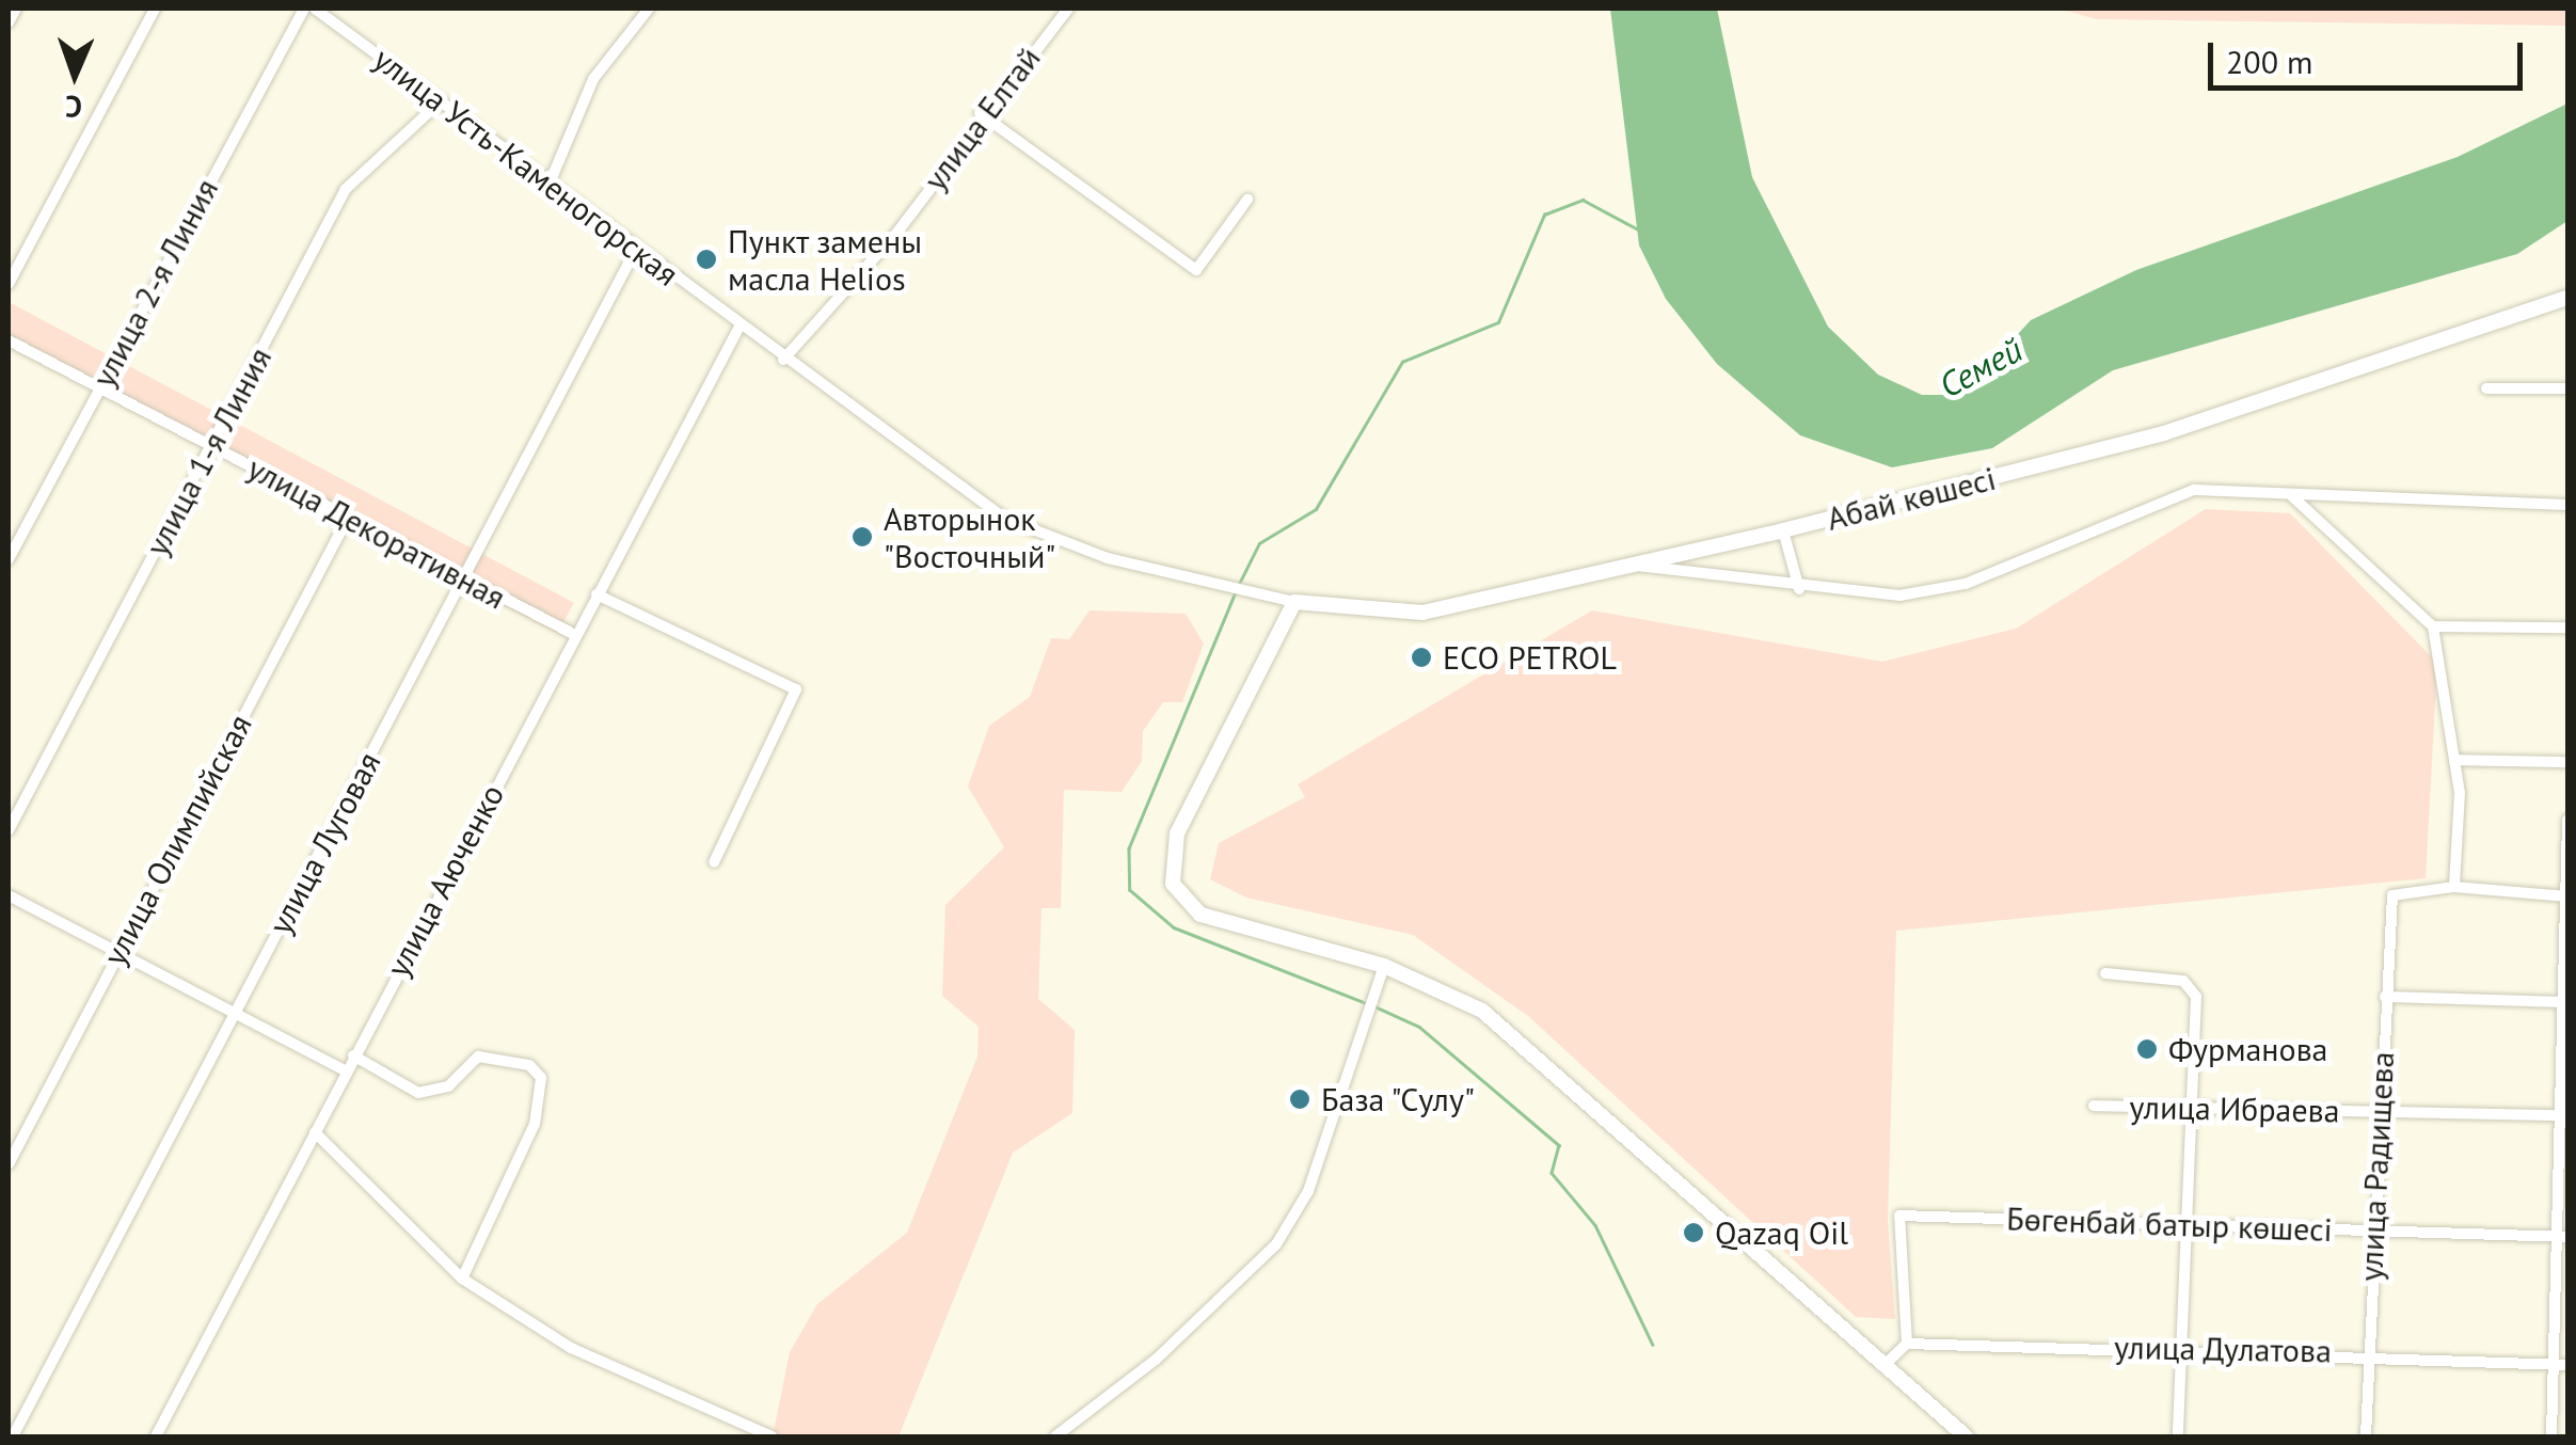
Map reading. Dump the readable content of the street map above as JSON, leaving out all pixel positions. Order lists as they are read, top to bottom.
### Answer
{
  "streets": {
    "main road": ["Абай көшесі"],
    "street": [
      "улица Елтай",
      "улица Усть-Каменогорская",
      "улица 2-я Линия",
      "улица 1-я Линия",
      "улица Декоративная",
      "улица Олимпийская",
      "улица Луговая",
      "улица Аюченко",
      "улица Ибраева",
      "улица Радищева",
      "Бөгенбай батыр көшесі",
      "улица Дулатова"
    ]
  },
  "crossings": [
    ["улица Елтай", "улица Усть-Каменогорская"],
    ["улица Усть-Каменогорская", "улица 1-я Линия"],
    ["улица Усть-Каменогорская", "Абай көшесі"],
    ["улица Усть-Каменогорская", "улица Луговая"],
    ["улица Усть-Каменогорская", "улица Аюченко"],
    ["улица 2-я Линия", "улица Декоративная"],
    ["улица 1-я Линия", "улица Декоративная"],
    ["улица Декоративная", "улица Олимпийская"],
    ["улица Декоративная", "улица Луговая"],
    ["улица Декоративная", "улица Аюченко"],
    ["улица Ибраева", "улица Радищева"],
    ["улица Радищева", "Бөгенбай батыр көшесі"],
    ["улица Радищева", "улица Дулатова"],
    ["Бөгенбай батыр көшесі", "улица Дулатова"]
  ],
  "water": ["Семей"],
  "places": [
    "Пункт замены масла Helios",
    "Авторынок \"Восточный\"",
    "ECO PETROL",
    "Фурманова",
    "База \"Сулу\"",
    "Qazaq Oil"
  ],
  "scale_bar": "200 m",
  "north": "bottom"
}
